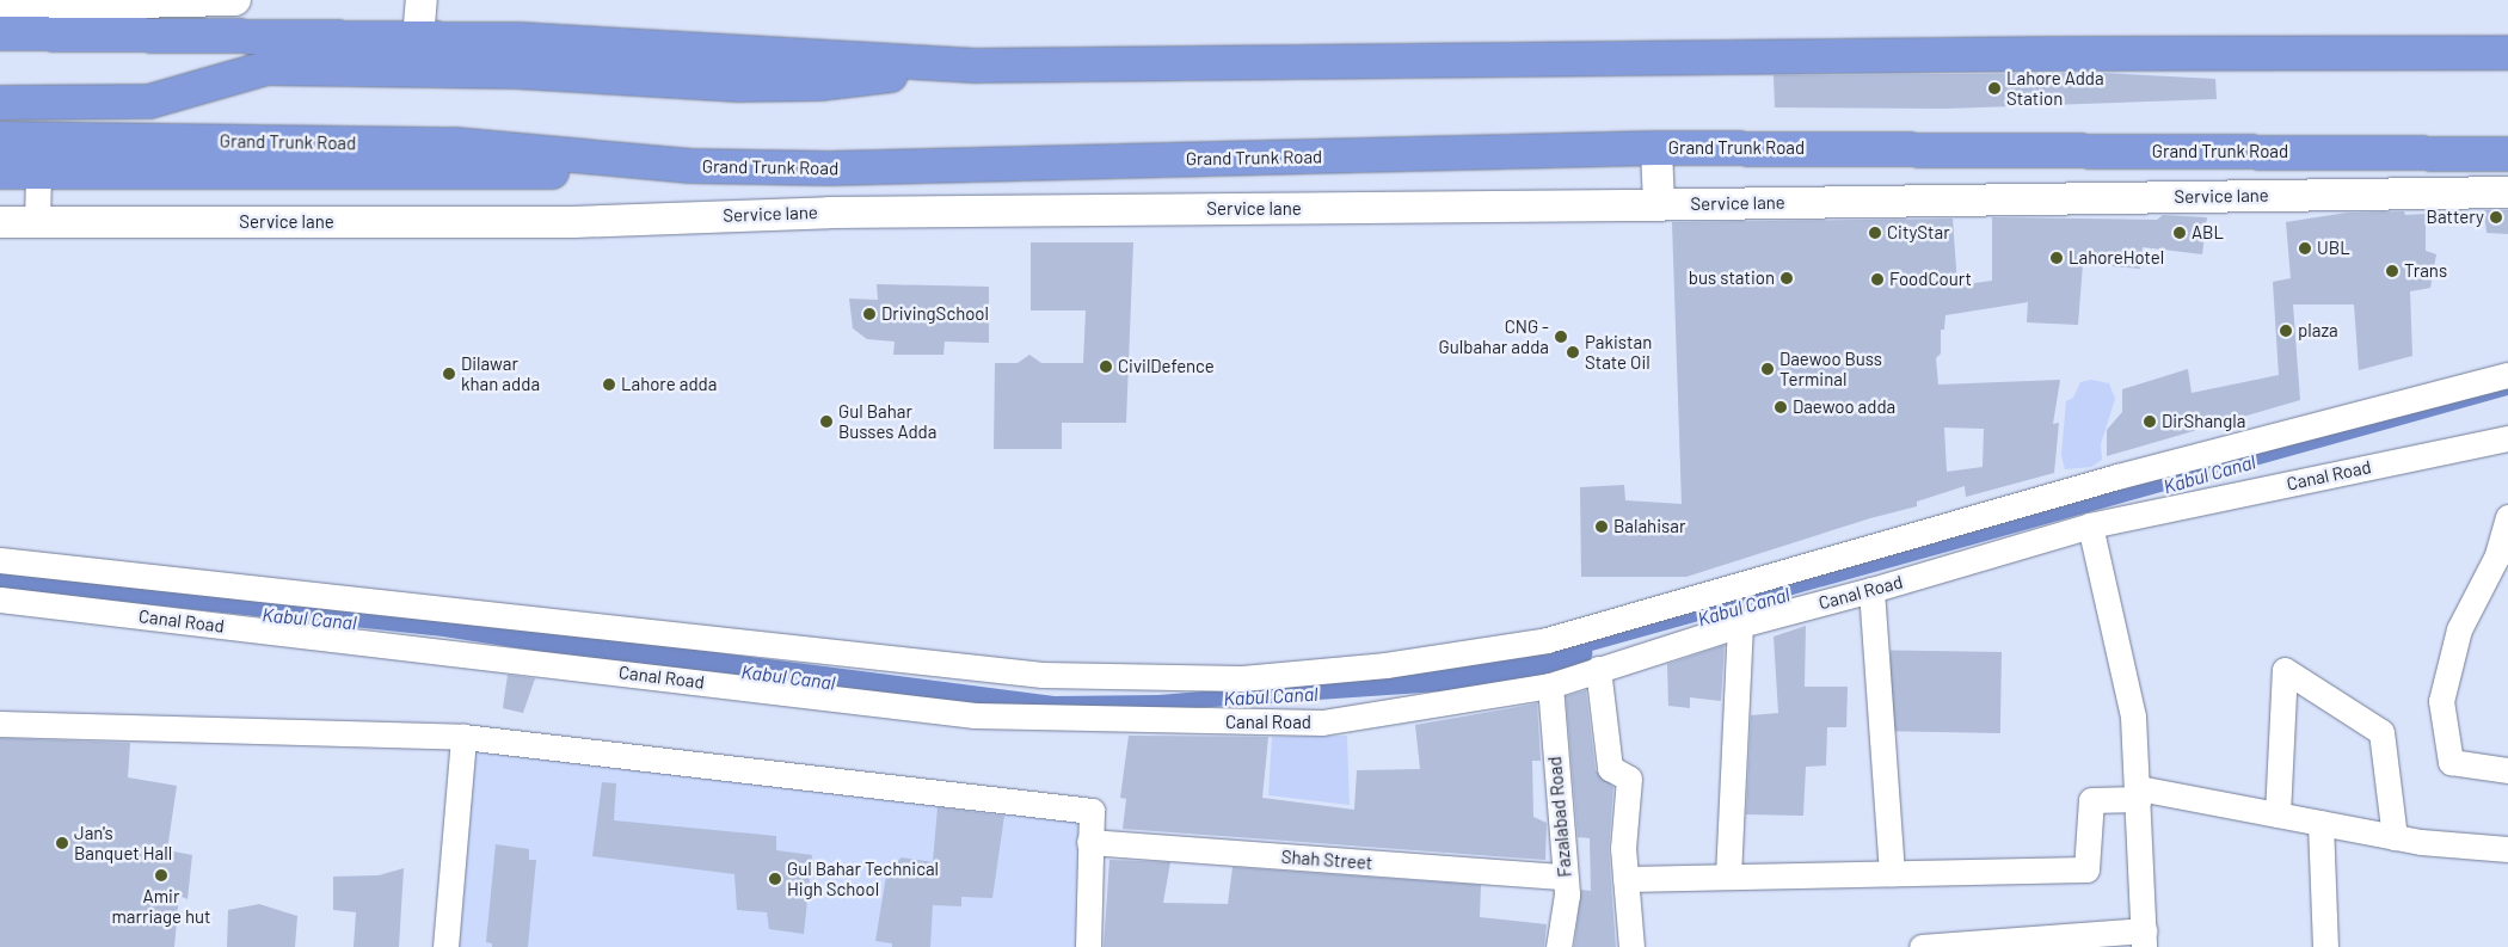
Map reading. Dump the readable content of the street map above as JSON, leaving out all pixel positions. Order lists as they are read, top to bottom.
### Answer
{
  "streets": {
    "highway": ["Grand Trunk Road"],
    "street": [
      "Service lane",
      "Canal Road",
      "Fazalabad Road",
      "Shah Street"
    ]
  },
  "crossings": [
    ["Canal Road", "Fazalabad Road"],
    ["Fazalabad Road", "Shah Street"]
  ],
  "water": ["Kabul Canal"],
  "places": [
    "Lahore Adda Station",
    "Battery",
    "CityStar",
    "ABL",
    "UBL",
    "LahoreHotel",
    "Trans",
    "bus station",
    "FoodCourt",
    "DrivingSchool",
    "plaza",
    "CNG - Gulbahar adda",
    "Pakistan State Oil",
    "CivilDefence",
    "Daewoo Buss Terminal",
    "Dilawar khan adda",
    "Lahore adda",
    "Daewoo adda",
    "Gul Bahar Busses Adda",
    "DirShangla",
    "Balahisar",
    "Jan's Banquet Hall",
    "Amir marriage hut",
    "Gul Bahar Technical High School"
  ]
}
